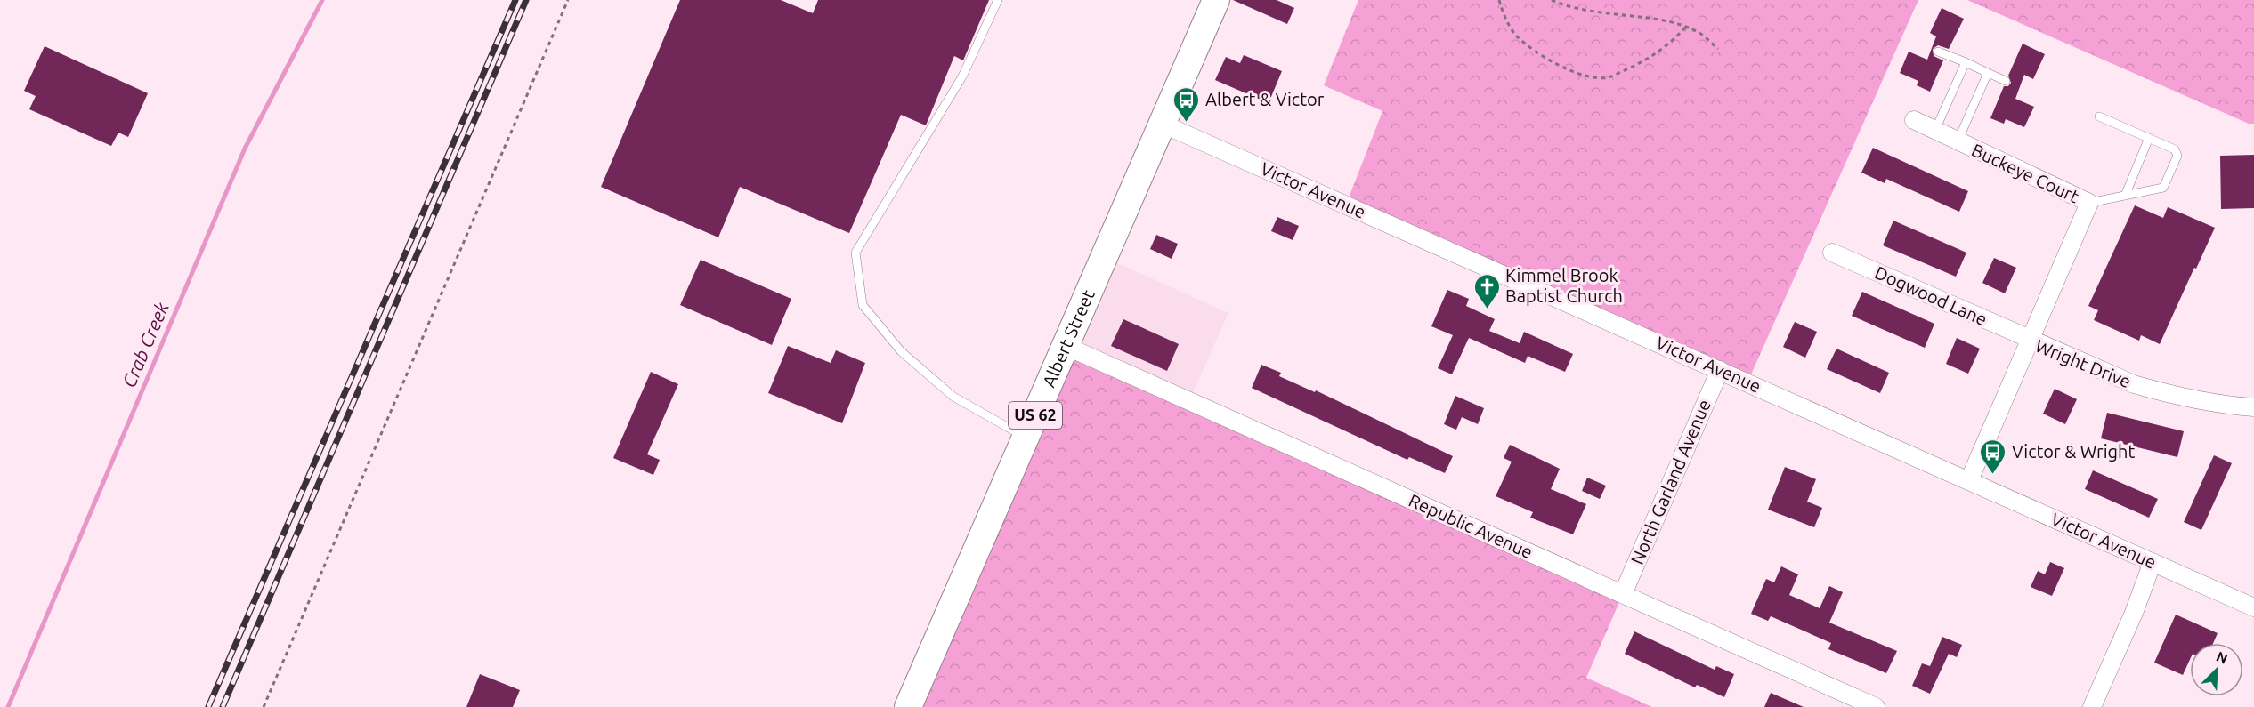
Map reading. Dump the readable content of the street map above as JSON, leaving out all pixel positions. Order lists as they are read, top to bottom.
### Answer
{
  "streets": {
    "main road": ["Albert Street", "US 62"],
    "street": [
      "Buckeye Court",
      "Victor Avenue",
      "Dogwood Lane",
      "Wright Drive",
      "North Garland Avenue",
      "Republic Avenue"
    ]
  },
  "crossings": [
    ["Buckeye Court", "Dogwood Lane"],
    ["Buckeye Court", "Wright Drive"],
    ["Victor Avenue", "Albert Street"],
    ["Victor Avenue", "Wright Drive"],
    ["Victor Avenue", "North Garland Avenue"],
    ["Dogwood Lane", "Wright Drive"],
    ["Albert Street", "Republic Avenue"],
    ["North Garland Avenue", "Republic Avenue"]
  ],
  "water": ["Crab Creek"],
  "places": {
    "bus stop": ["Albert & Victor", "Victor & Wright"],
    "church": ["Kimmel Brook Baptist Church"]
  },
  "north": "top right"
}
